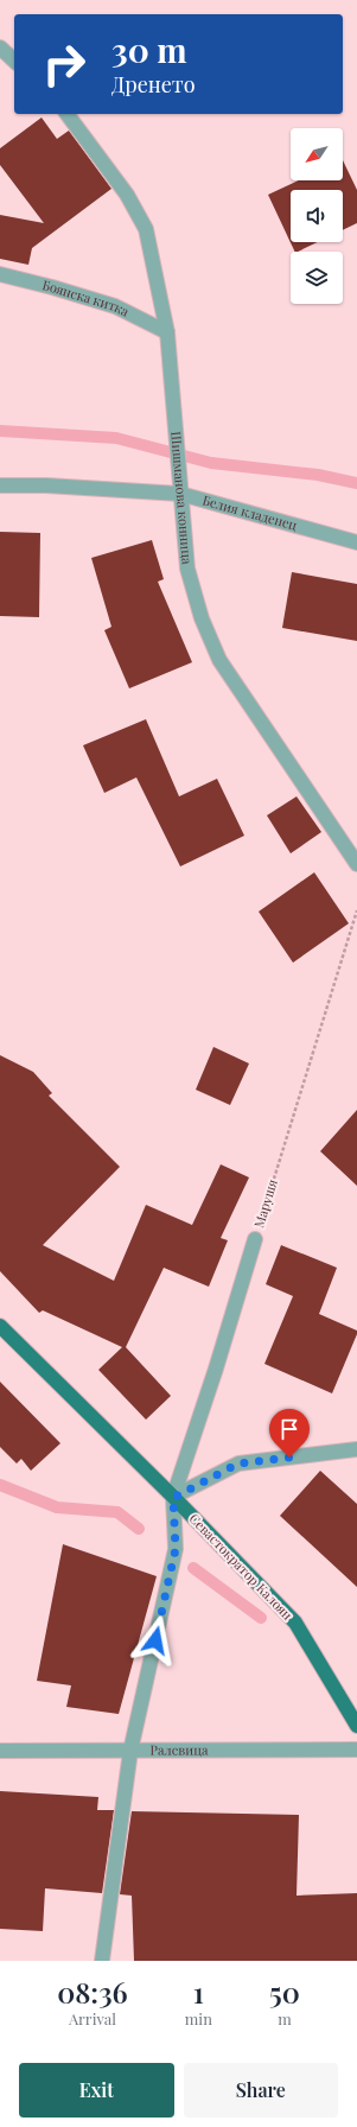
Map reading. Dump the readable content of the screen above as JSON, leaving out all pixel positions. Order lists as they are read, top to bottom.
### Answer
{
  "streets": {
    "main road": ["Севастократор Калоян"],
    "street": [
      "Боянска китка",
      "Шишманова конница",
      "Белия кладенец",
      "Марушя",
      "Ралевица"
    ]
  },
  "crossings": [
    ["Боянска китка", "Шишманова конница"],
    ["Шишманова конница", "Белия кладенец"],
    ["Марушя", "Севастократор Калоян"]
  ],
  "north": "bottom left",
  "page": {
    "turn": ["30 m", "Дренето"],
    "eta": [
      "08:36",
      "Arrival",
      "1",
      "min",
      "50",
      "m"
    ],
    "buttons": ["Exit", "Share"]
  }
}
